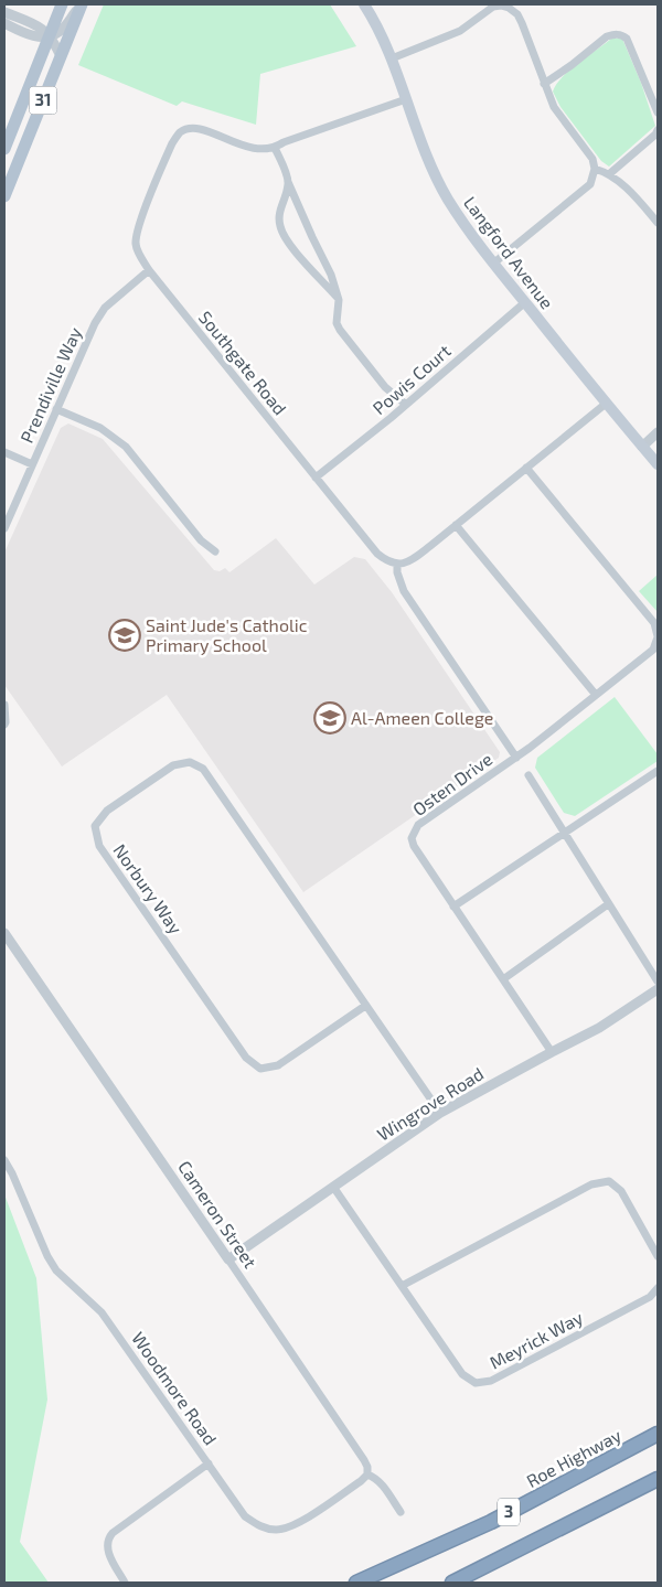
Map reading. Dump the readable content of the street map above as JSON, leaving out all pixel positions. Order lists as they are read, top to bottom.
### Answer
{
  "streets": {
    "highway": ["Roe Highway", "3"],
    "main road": ["31", "Langford Avenue"],
    "street": [
      "Southgate Road",
      "Powis Court",
      "Prendiville Way",
      "Osten Drive",
      "Norbury Way",
      "Wingrove Road",
      "Cameron Street",
      "Meyrick Way",
      "Woodmore Road"
    ]
  },
  "crossings": [
    ["Langford Avenue", "Southgate Road"],
    ["Langford Avenue", "Powis Court"],
    ["Southgate Road", "Powis Court"],
    ["Southgate Road", "Prendiville Way"],
    ["Osten Drive", "Wingrove Road"],
    ["Norbury Way", "Wingrove Road"],
    ["Wingrove Road", "Cameron Street"],
    ["Wingrove Road", "Meyrick Way"],
    ["Cameron Street", "Woodmore Road"]
  ],
  "places": {
    "school or university": ["Saint Jude's Catholic Primary School", "Al-Ameen College"]
  }
}
